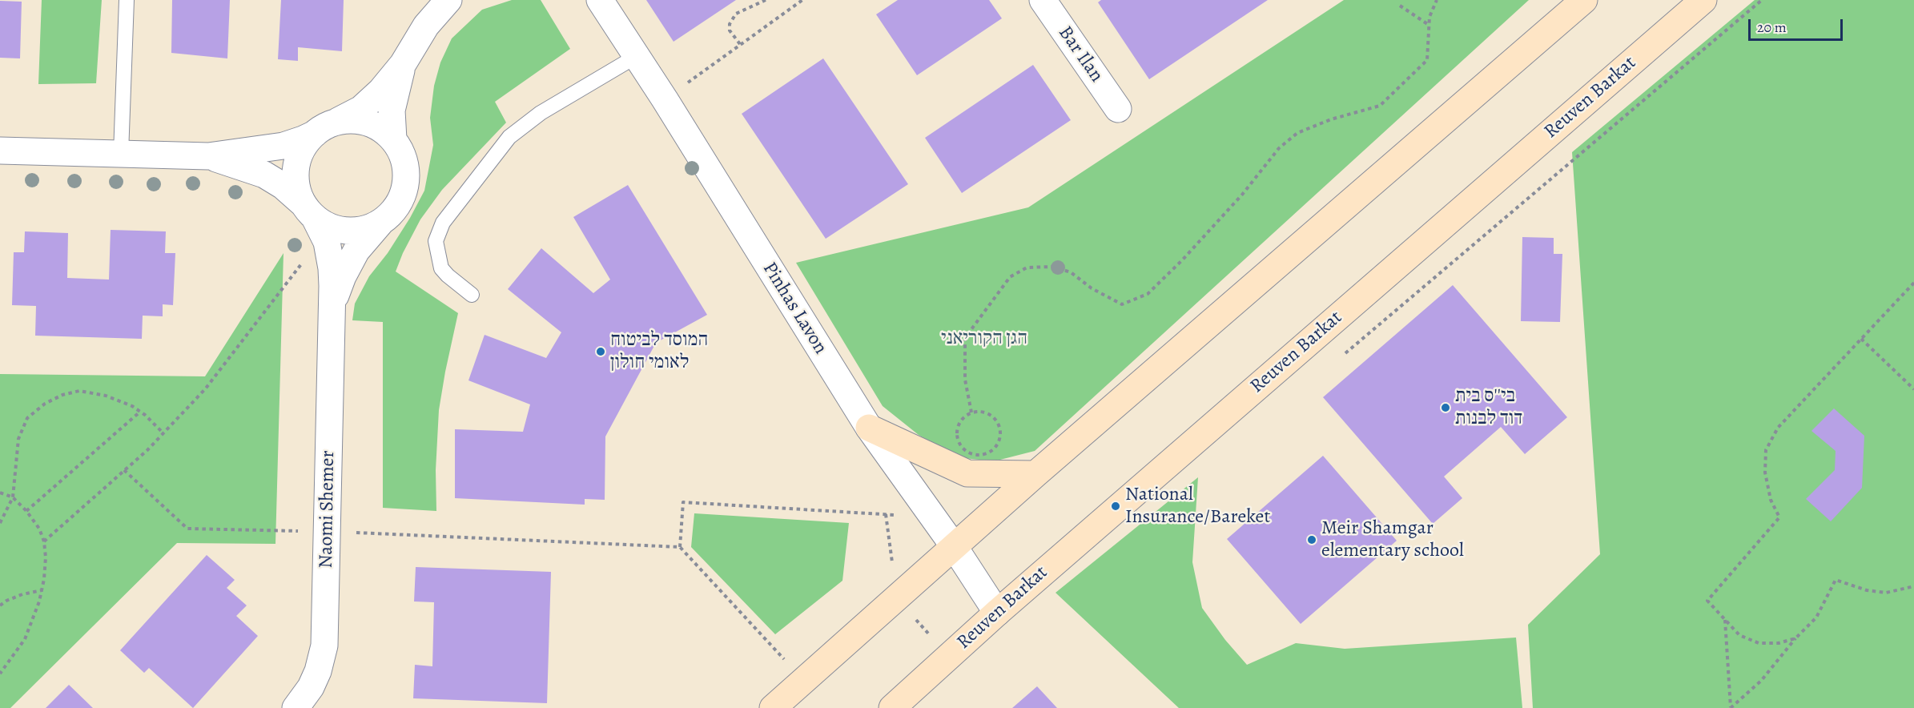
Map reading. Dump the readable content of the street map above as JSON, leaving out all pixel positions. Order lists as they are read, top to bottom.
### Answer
{
  "streets": {
    "street": [
      "Bar Ilan",
      "Reuven Barkat",
      "Pinhas Lavon",
      "Naomi Shemer"
    ]
  },
  "crossings": [
    ["Reuven Barkat", "Pinhas Lavon"]
  ],
  "parks": ["הגן הקוריאני"],
  "places": [
    "המוסד לביטוח לאומי חולון",
    "בי''ס בית דוד לבנות",
    "National Insurance/Bareket",
    "Meir Shamgar elementary school"
  ],
  "scale_bar": "20 m"
}
